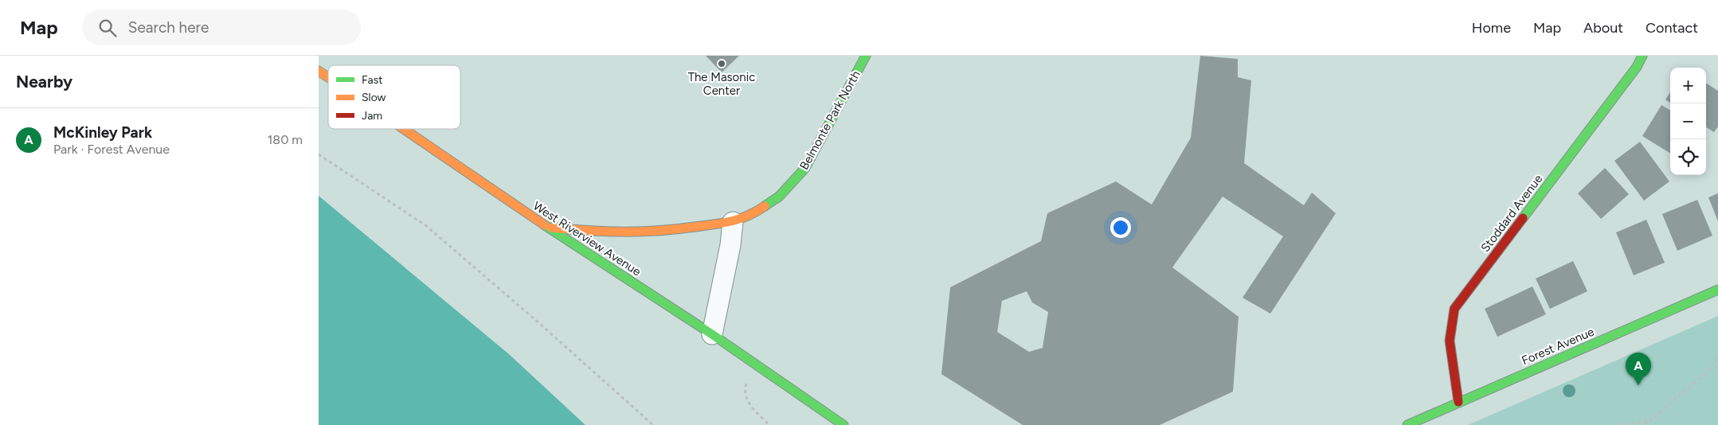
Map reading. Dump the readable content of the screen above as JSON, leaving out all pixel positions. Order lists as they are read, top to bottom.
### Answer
{
  "streets": {
    "street": [
      "Belmonte Park North",
      "Stoddard Avenue",
      "West Riverview Avenue",
      "Forest Avenue"
    ]
  },
  "crossings": [
    ["Belmonte Park North", "West Riverview Avenue"],
    ["Stoddard Avenue", "Forest Avenue"]
  ],
  "places": ["The Masonic Center"],
  "legend": ["Fast", "Slow", "Jam"],
  "page": {
    "header": "Map",
    "search": "Search here",
    "nav": [
      "Home",
      "Map",
      "About",
      "Contact"
    ],
    "heading": "Nearby",
    "map_buttons": ["+", "−"],
    "list": [
      {
        "mark": "A",
        "name": "McKinley Park",
        "note": "Park · Forest Avenue",
        "value": "180 m"
      }
    ],
    "pins": "A"
  }
}
